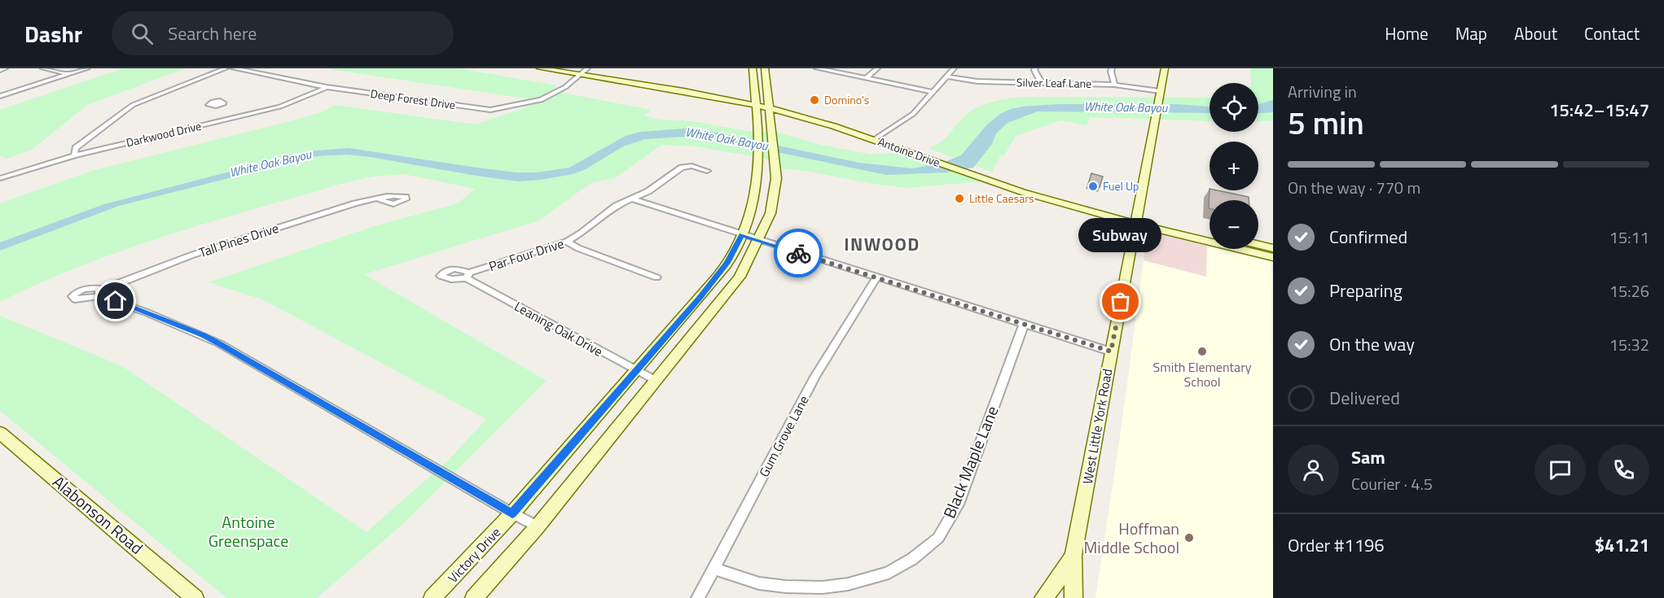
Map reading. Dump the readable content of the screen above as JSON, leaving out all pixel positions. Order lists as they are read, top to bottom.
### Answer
{
  "streets": {
    "main road": [
      "Antoine Drive",
      "West Little York Road",
      "Alabonson Road",
      "Victory Drive"
    ],
    "street": [
      "Silver Leaf Lane",
      "Deep Forest Drive",
      "Darkwood Drive",
      "Tall Pines Drive",
      "Par Four Drive",
      "Leaning Oak Drive",
      "Gum Grove Lane",
      "Black Maple Lane"
    ]
  },
  "crossings": [
    ["Silver Leaf Lane", "West Little York Road"],
    ["Deep Forest Drive", "Darkwood Drive"],
    ["Deep Forest Drive", "Antoine Drive"],
    ["Antoine Drive", "West Little York Road"],
    ["Antoine Drive", "Victory Drive"],
    ["Tall Pines Drive", "Victory Drive"],
    ["Par Four Drive", "Leaning Oak Drive"],
    ["Leaning Oak Drive", "Victory Drive"],
    ["Gum Grove Lane", "Black Maple Lane"]
  ],
  "districts": ["INWOOD"],
  "water": ["White Oak Bayou"],
  "parks": ["Antoine Greenspace"],
  "places": [
    "Domino's",
    "Fuel Up",
    "Little Caesars",
    "Subway",
    "Smith Elementary School",
    "Hoffman Middle School"
  ],
  "page": {
    "header": "Dashr",
    "search": "Search here",
    "nav": [
      "Home",
      "Map",
      "About",
      "Contact"
    ],
    "heading": ["5 min", "Arriving in", "15:42–15:47"],
    "panel": [
      "Sam",
      "Courier · 4.5",
      "Order #1196",
      "$41.21"
    ],
    "map_buttons": ["+", "−"],
    "bar": "On the way · 770 m",
    "list": [
      ["Confirmed", "15:11"],
      ["Preparing", "15:26"],
      ["On the way", "15:32"],
      "Delivered"
    ],
    "bubble": "Subway"
  }
}
